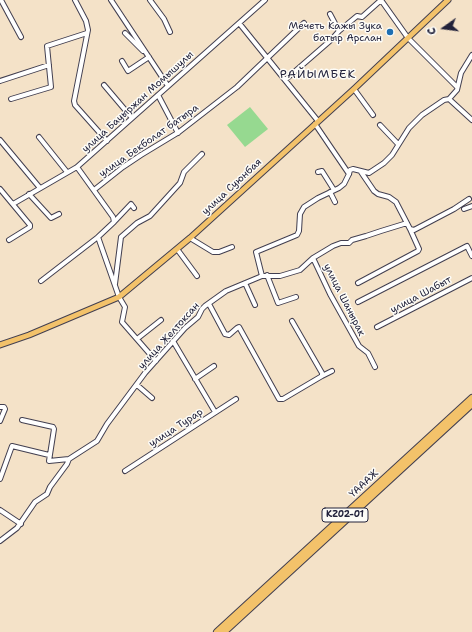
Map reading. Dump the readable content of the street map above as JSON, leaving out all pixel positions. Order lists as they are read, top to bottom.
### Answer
{
  "streets": {
    "highway": ["ҮАААЖ", "KZ02-01"],
    "main road": ["улица Суюнбая"],
    "street": [
      "улица Бауыржан Момышулы",
      "улица Бекболат батыра",
      "улица Шабыт",
      "улица Шанырак",
      "улица Желтоксан",
      "улица Турар"
    ]
  },
  "crossings": [
    ["улица Шанырак", "улица Желтоксан"]
  ],
  "districts": ["РАЙЫМБЕК"],
  "places": ["Мечеть Кажы Зука батыр Арслан"],
  "north": "left"
}
